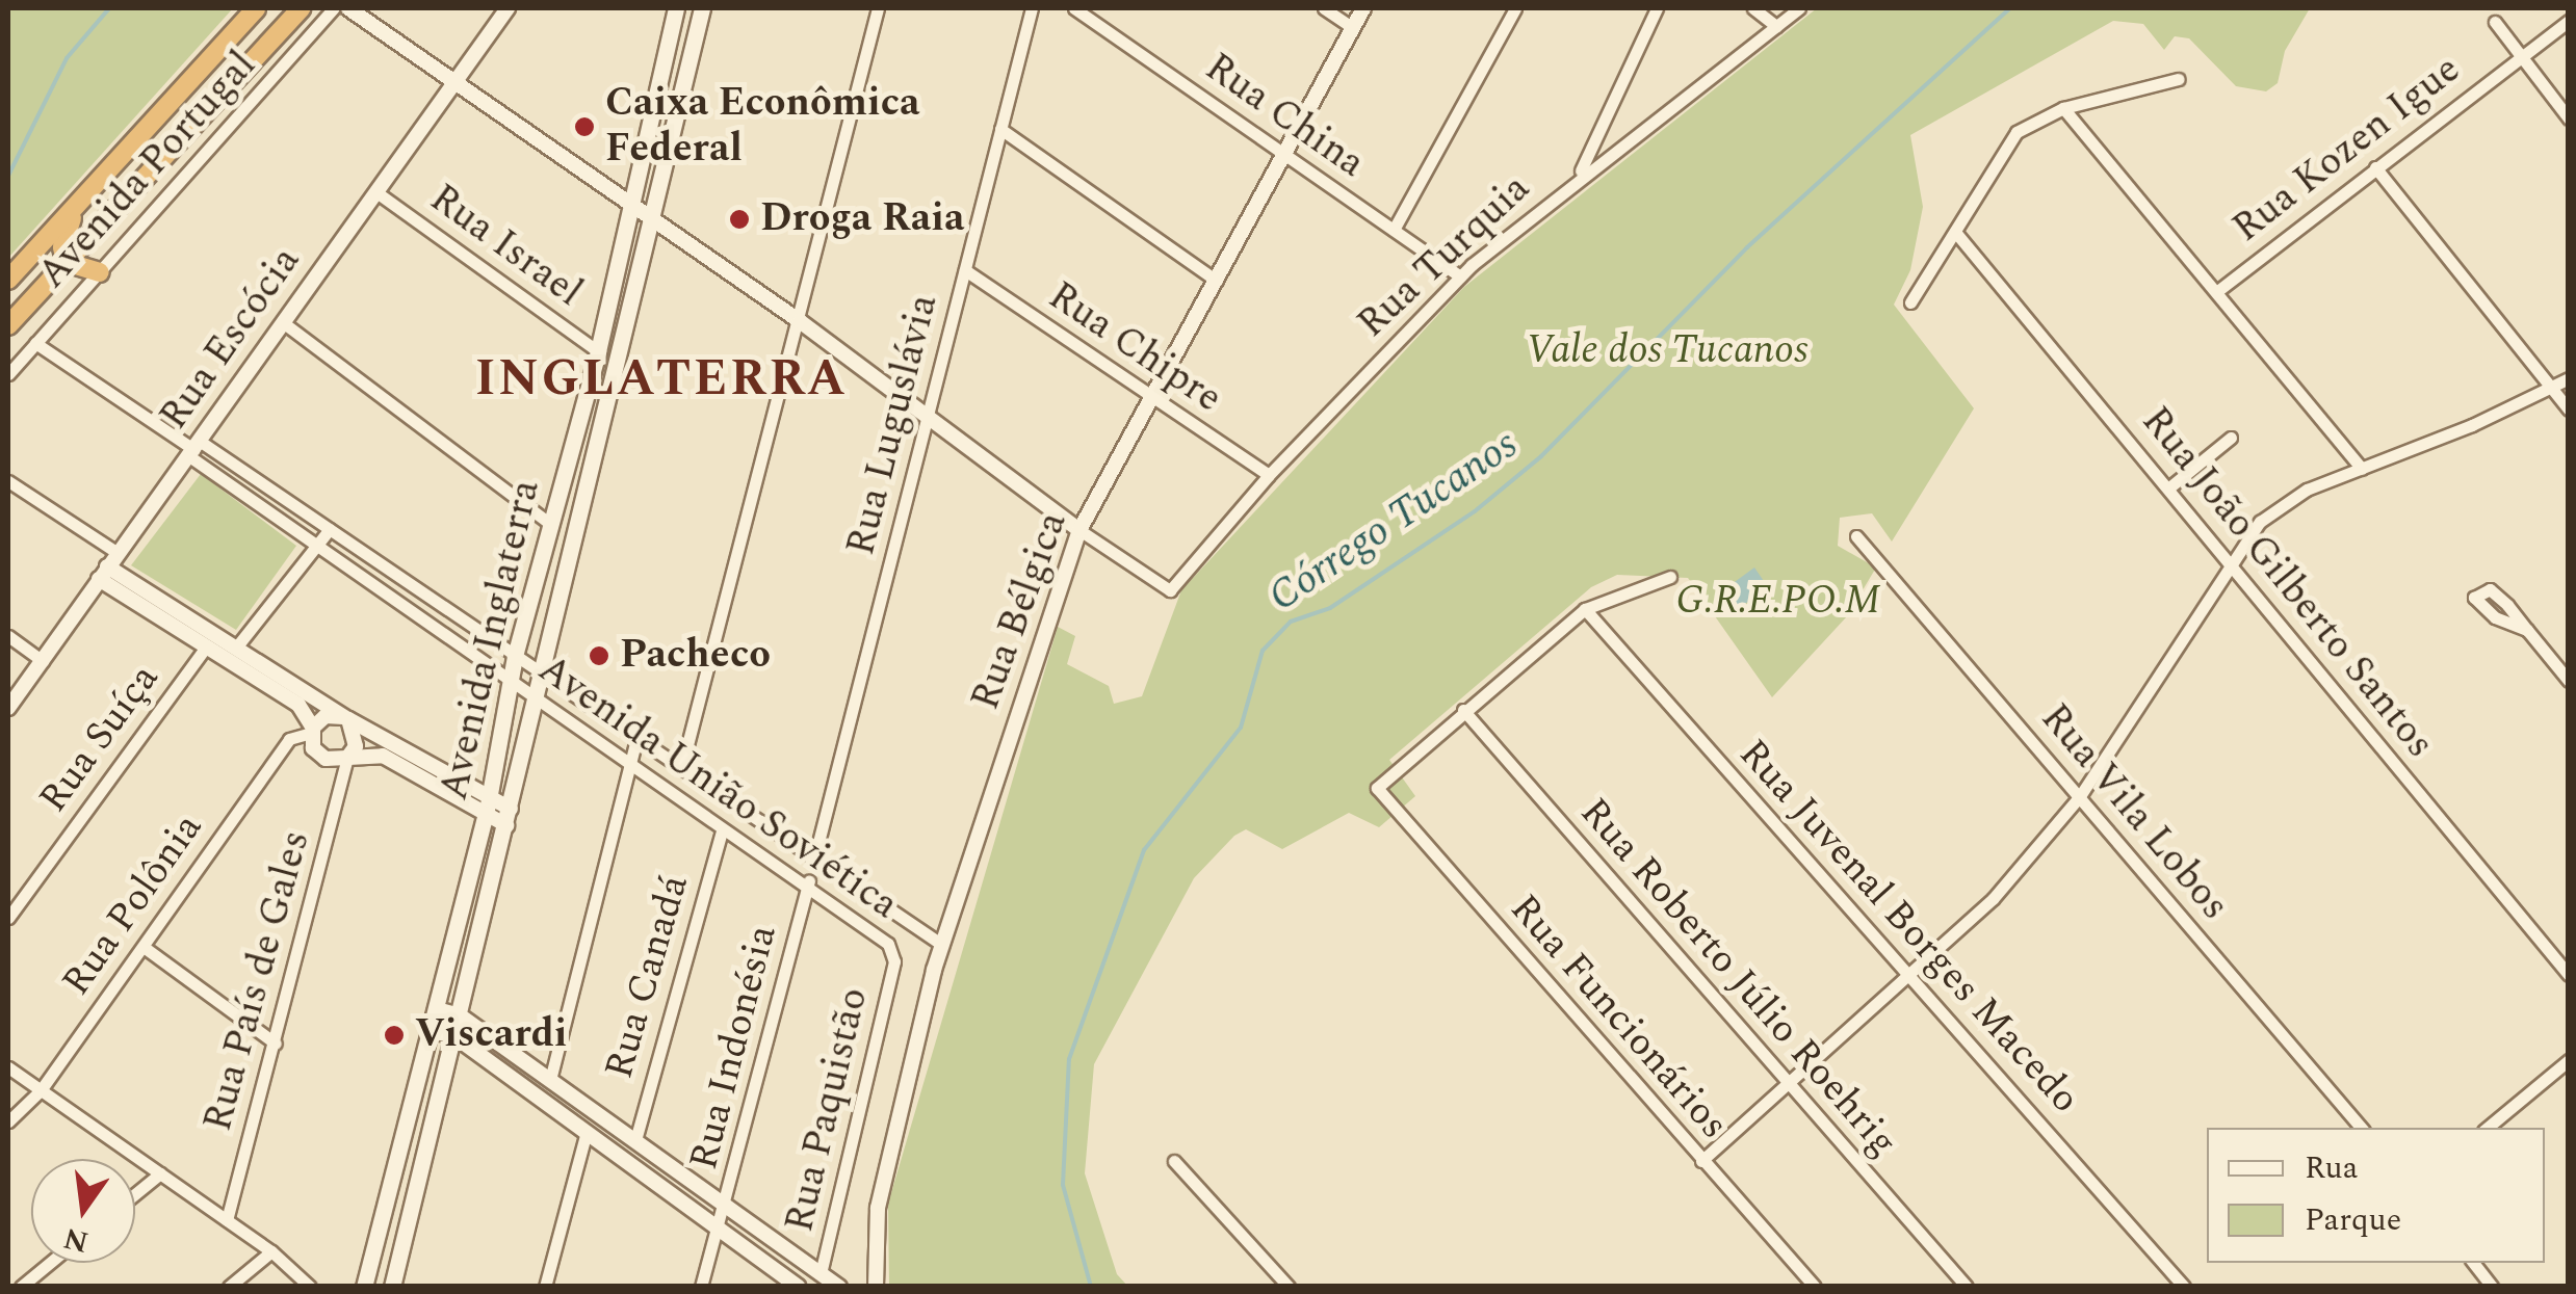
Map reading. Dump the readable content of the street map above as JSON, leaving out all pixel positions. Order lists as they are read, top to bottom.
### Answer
{
  "streets": {
    "main road": ["Avenida Inglaterra"],
    "street": [
      "Rua China",
      "Rua Kozen Igue",
      "Avenida Portugal",
      "Rua Israel",
      "Rua Turquia",
      "Rua Escócia",
      "Rua Chipre",
      "Rua Luguslávia",
      "Rua João Gilberto Santos",
      "Rua Bélgica",
      "Rua Suíça",
      "Avenida União Soviética",
      "Rua Vila Lobos",
      "Rua Polônia",
      "Rua Juvenal Borges Macedo",
      "Rua Canadá",
      "Rua Roberto Júlio Roehrig",
      "Rua País de Gales",
      "Rua Funcionários",
      "Rua Indonésia",
      "Rua Paquistão"
    ]
  },
  "crossings": [
    ["Rua China", "Rua Turquia"],
    ["Rua China", "Rua Bélgica"],
    ["Rua Israel", "Rua Escócia"],
    ["Rua Israel", "Avenida Inglaterra"],
    ["Rua Turquia", "Rua Chipre"],
    ["Rua Turquia", "Rua Bélgica"],
    ["Rua Escócia", "Avenida União Soviética"],
    ["Rua Chipre", "Rua Luguslávia"],
    ["Rua Chipre", "Rua Bélgica"],
    ["Rua Luguslávia", "Avenida União Soviética"],
    ["Rua Bélgica", "Avenida União Soviética"],
    ["Avenida Inglaterra", "Avenida União Soviética"],
    ["Avenida União Soviética", "Rua Canadá"],
    ["Avenida União Soviética", "Rua Indonésia"],
    ["Avenida União Soviética", "Rua Paquistão"],
    ["Rua Polônia", "Rua País de Gales"],
    ["Rua Roberto Júlio Roehrig", "Rua Funcionários"]
  ],
  "districts": ["INGLATERRA"],
  "water": ["Córrego Tucanos"],
  "parks": ["Vale dos Tucanos", "G.R.E.PO.M"],
  "places": [
    "Caixa Econômica Federal",
    "Droga Raia",
    "Pacheco",
    "Viscardi"
  ],
  "legend": ["Rua", "Parque"],
  "north": "bottom"
}
